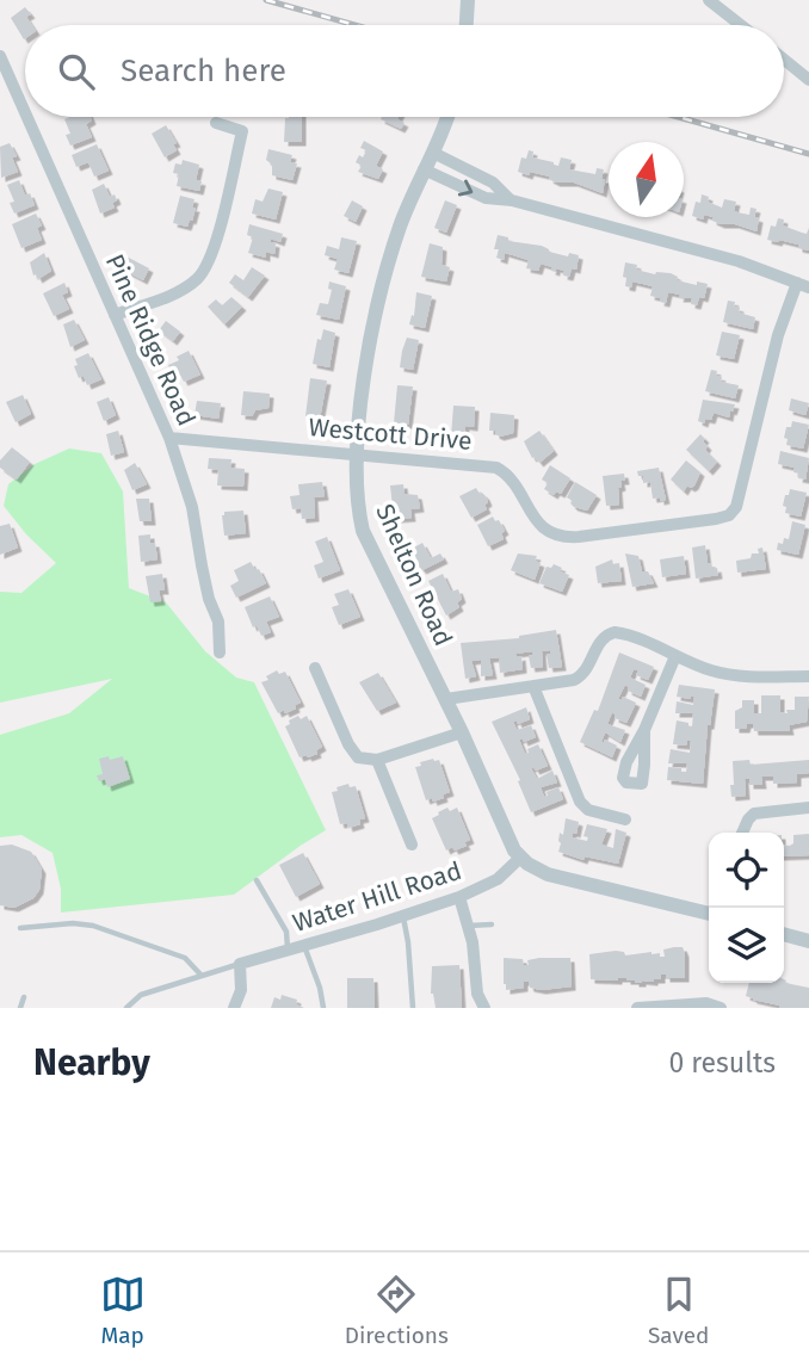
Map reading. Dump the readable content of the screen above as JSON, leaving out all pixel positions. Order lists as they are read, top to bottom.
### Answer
{
  "streets": {
    "street": [
      "Pine Ridge Road",
      "Westcott Drive",
      "Shelton Road",
      "Water Hill Road"
    ]
  },
  "crossings": [
    ["Pine Ridge Road", "Westcott Drive"],
    ["Westcott Drive", "Shelton Road"],
    ["Shelton Road", "Water Hill Road"]
  ],
  "north": "top",
  "page": {
    "search": "Search here",
    "heading": ["Nearby", "0 results"],
    "nav": ["Map", "Directions", "Saved"]
  }
}
